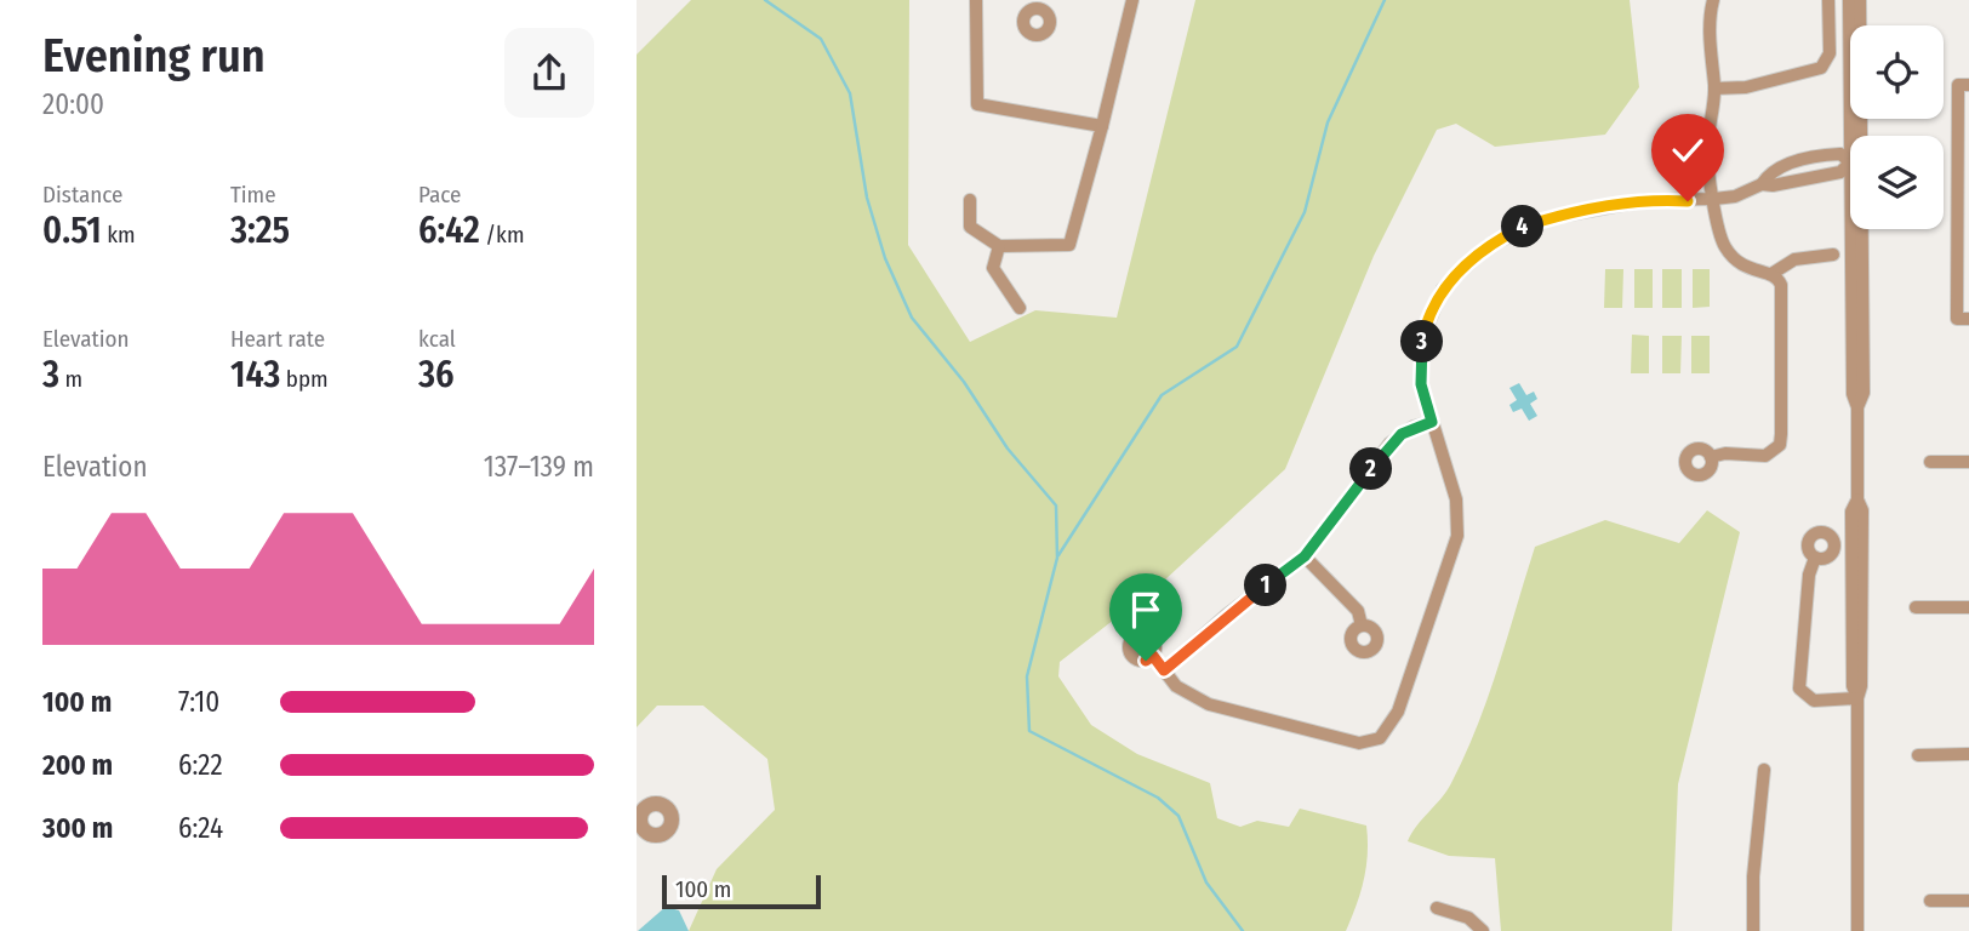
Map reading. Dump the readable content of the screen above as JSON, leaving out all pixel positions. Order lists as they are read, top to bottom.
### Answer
{
  "scale_bar": "100 m",
  "page": {
    "heading": ["Evening run", "20:00"],
    "stats": [
      ["Distance", "0.51 km"],
      ["Time", "3:25"],
      ["Pace", "6:42 /km"],
      ["Elevation", "3 m"],
      ["Heart rate", "143 bpm"],
      ["kcal", "36"]
    ],
    "pins": [
      "4",
      "3",
      "2",
      "1"
    ],
    "chart": ["Elevation", "137–139 m"],
    "list": [
      {
        "name": "100 m",
        "note": "7:10"
      },
      {
        "name": "200 m",
        "note": "6:22"
      },
      {
        "name": "300 m",
        "note": "6:24"
      }
    ],
    "scale": "100 m"
  }
}
